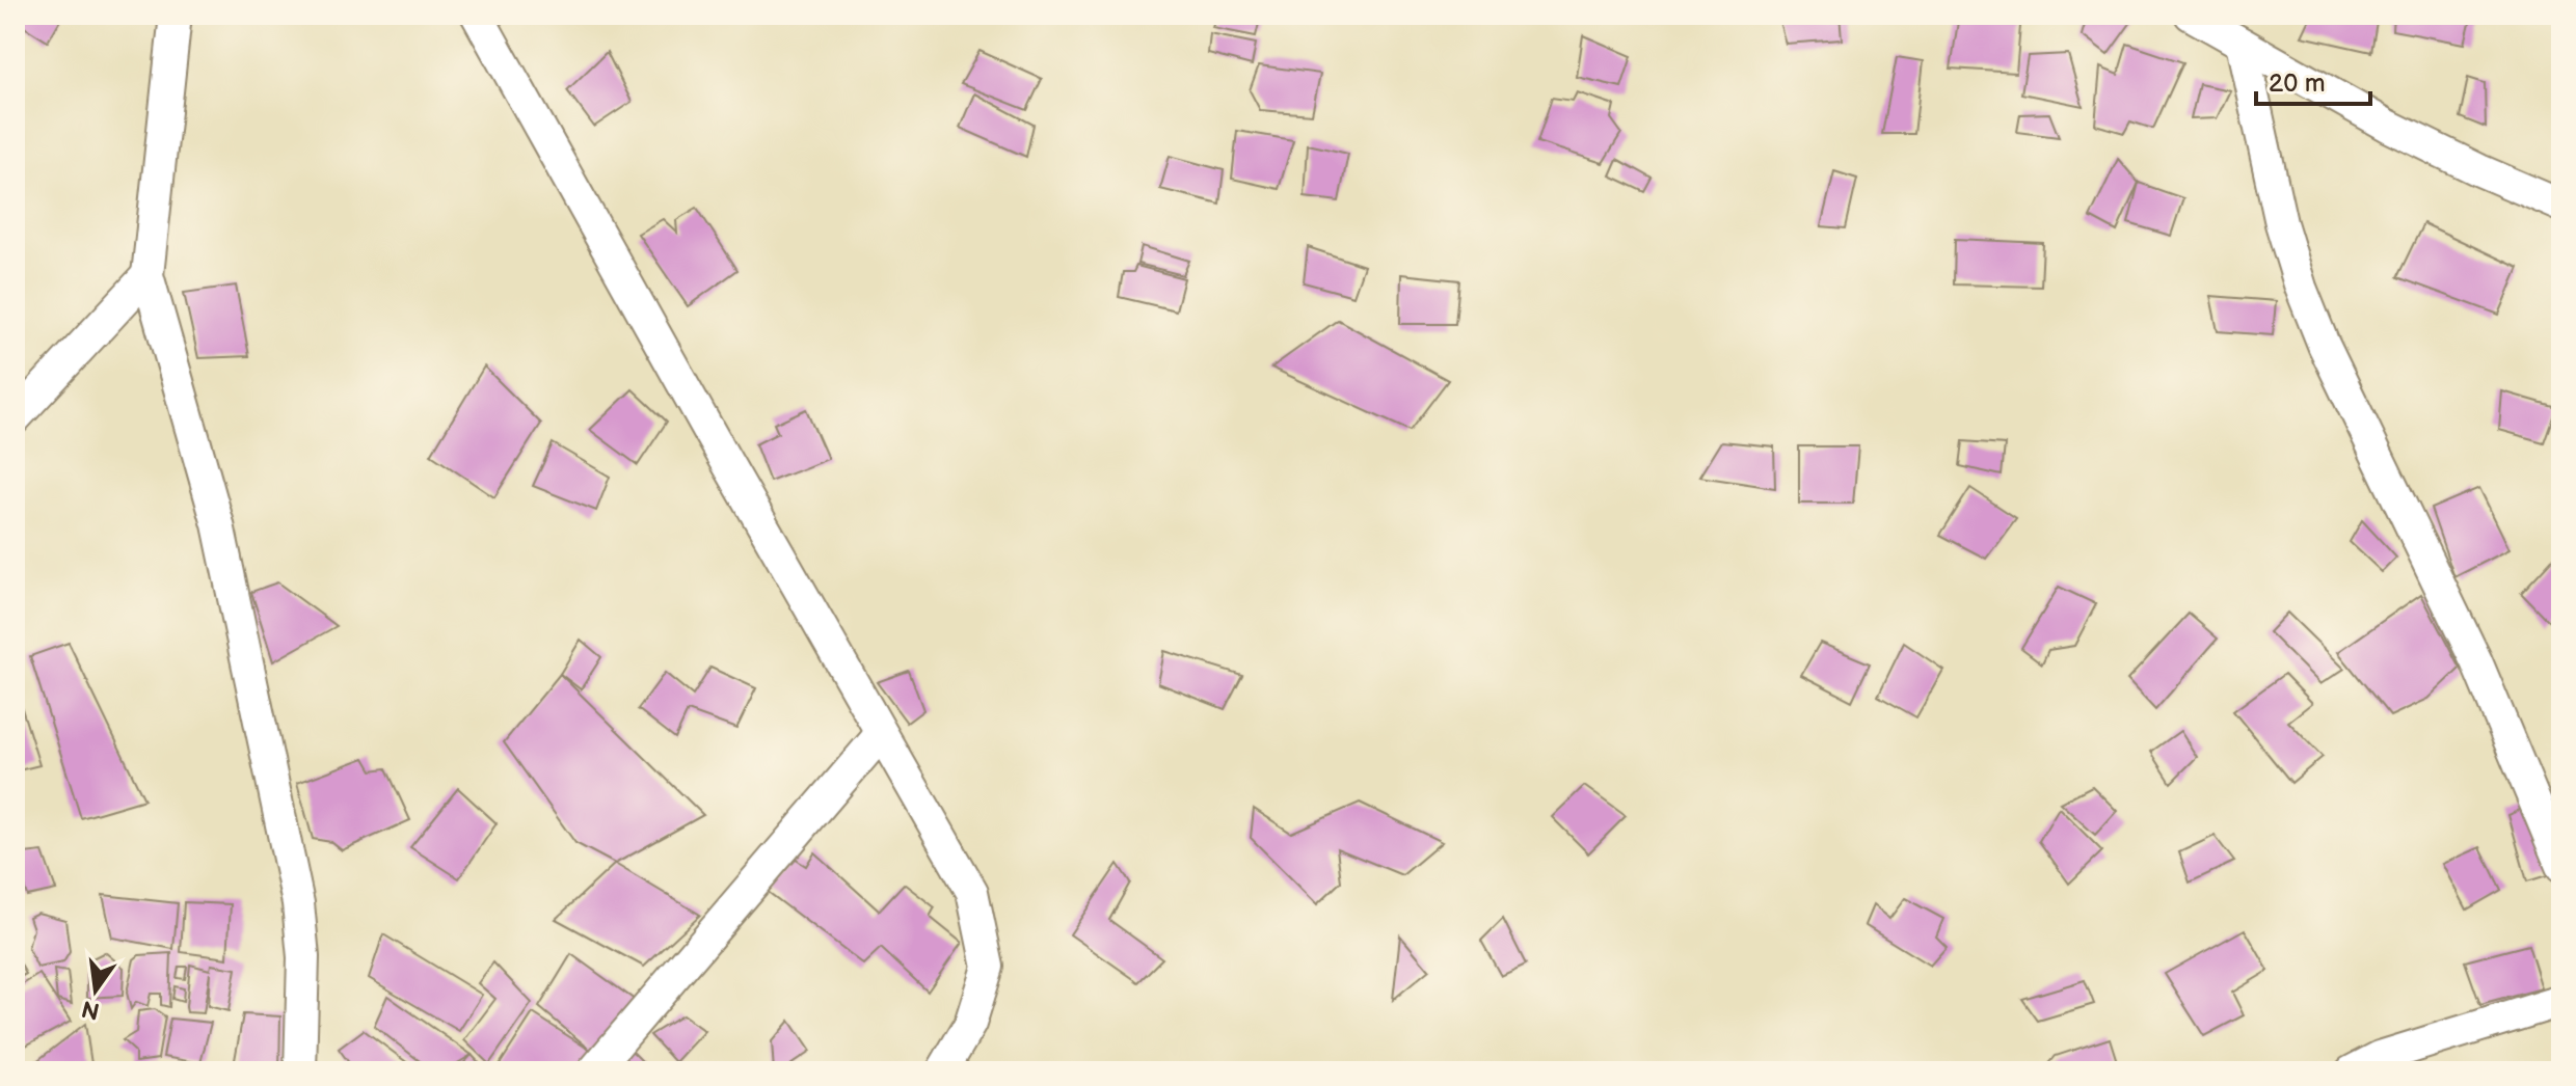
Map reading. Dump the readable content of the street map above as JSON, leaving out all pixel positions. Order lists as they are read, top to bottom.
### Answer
{
  "scale_bar": "20 m",
  "north": "bottom"
}
